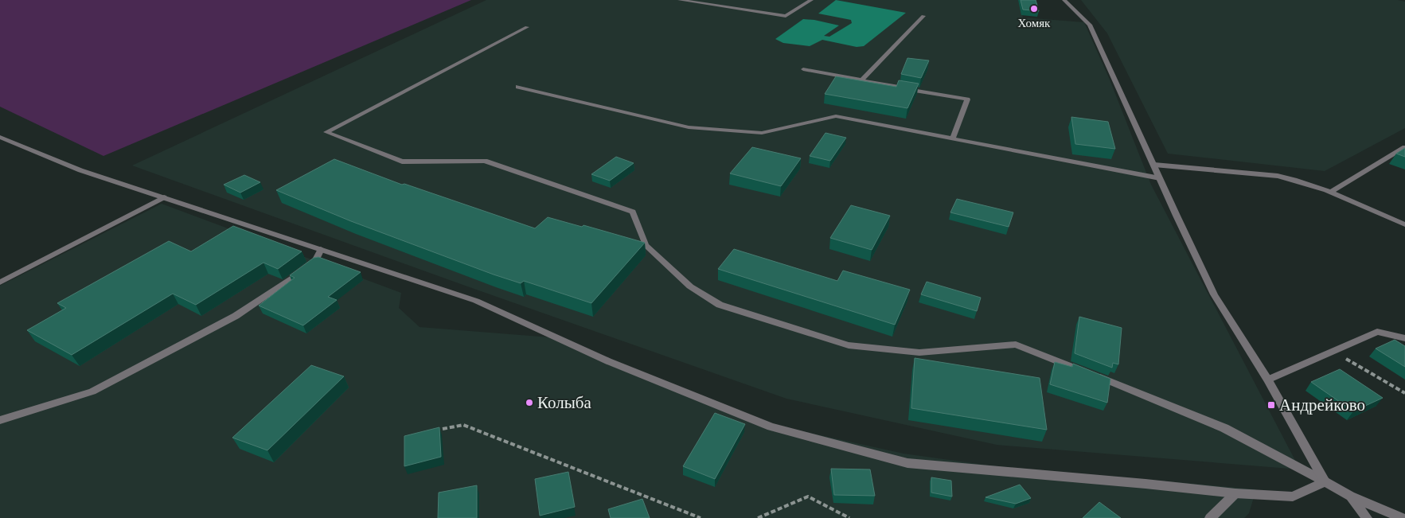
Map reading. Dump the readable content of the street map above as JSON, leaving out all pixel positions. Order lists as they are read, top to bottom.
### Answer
{
  "places": {
    "other": ["Хомяк", "Колыба"],
    "transit": ["Андрейково"]
  }
}
